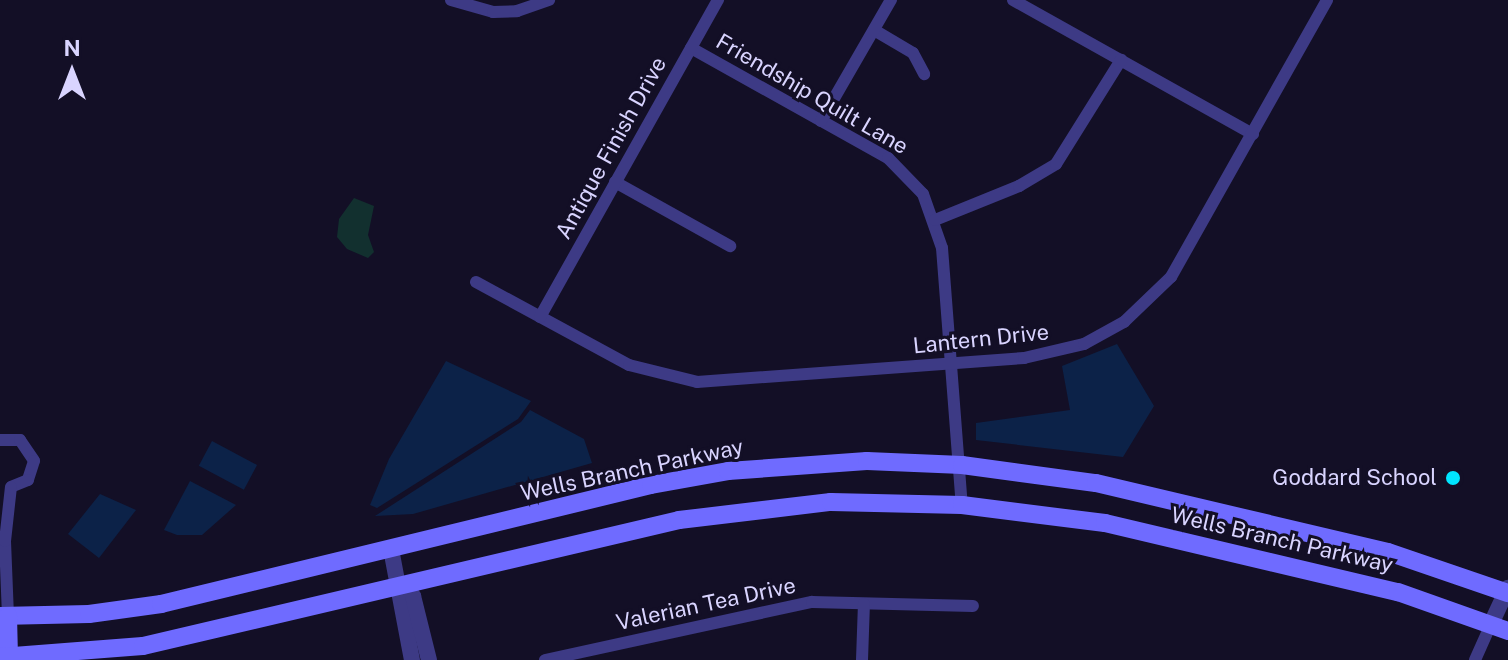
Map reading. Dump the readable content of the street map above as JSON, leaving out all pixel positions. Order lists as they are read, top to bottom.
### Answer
{
  "streets": {
    "main road": ["Wells Branch Parkway"],
    "street": [
      "Friendship Quilt Lane",
      "Antique Finish Drive",
      "Lantern Drive",
      "Valerian Tea Drive"
    ]
  },
  "crossings": [
    ["Friendship Quilt Lane", "Antique Finish Drive"],
    ["Friendship Quilt Lane", "Lantern Drive"],
    ["Friendship Quilt Lane", "Wells Branch Parkway"],
    ["Antique Finish Drive", "Lantern Drive"]
  ],
  "places": ["Goddard School"],
  "north": "top"
}
